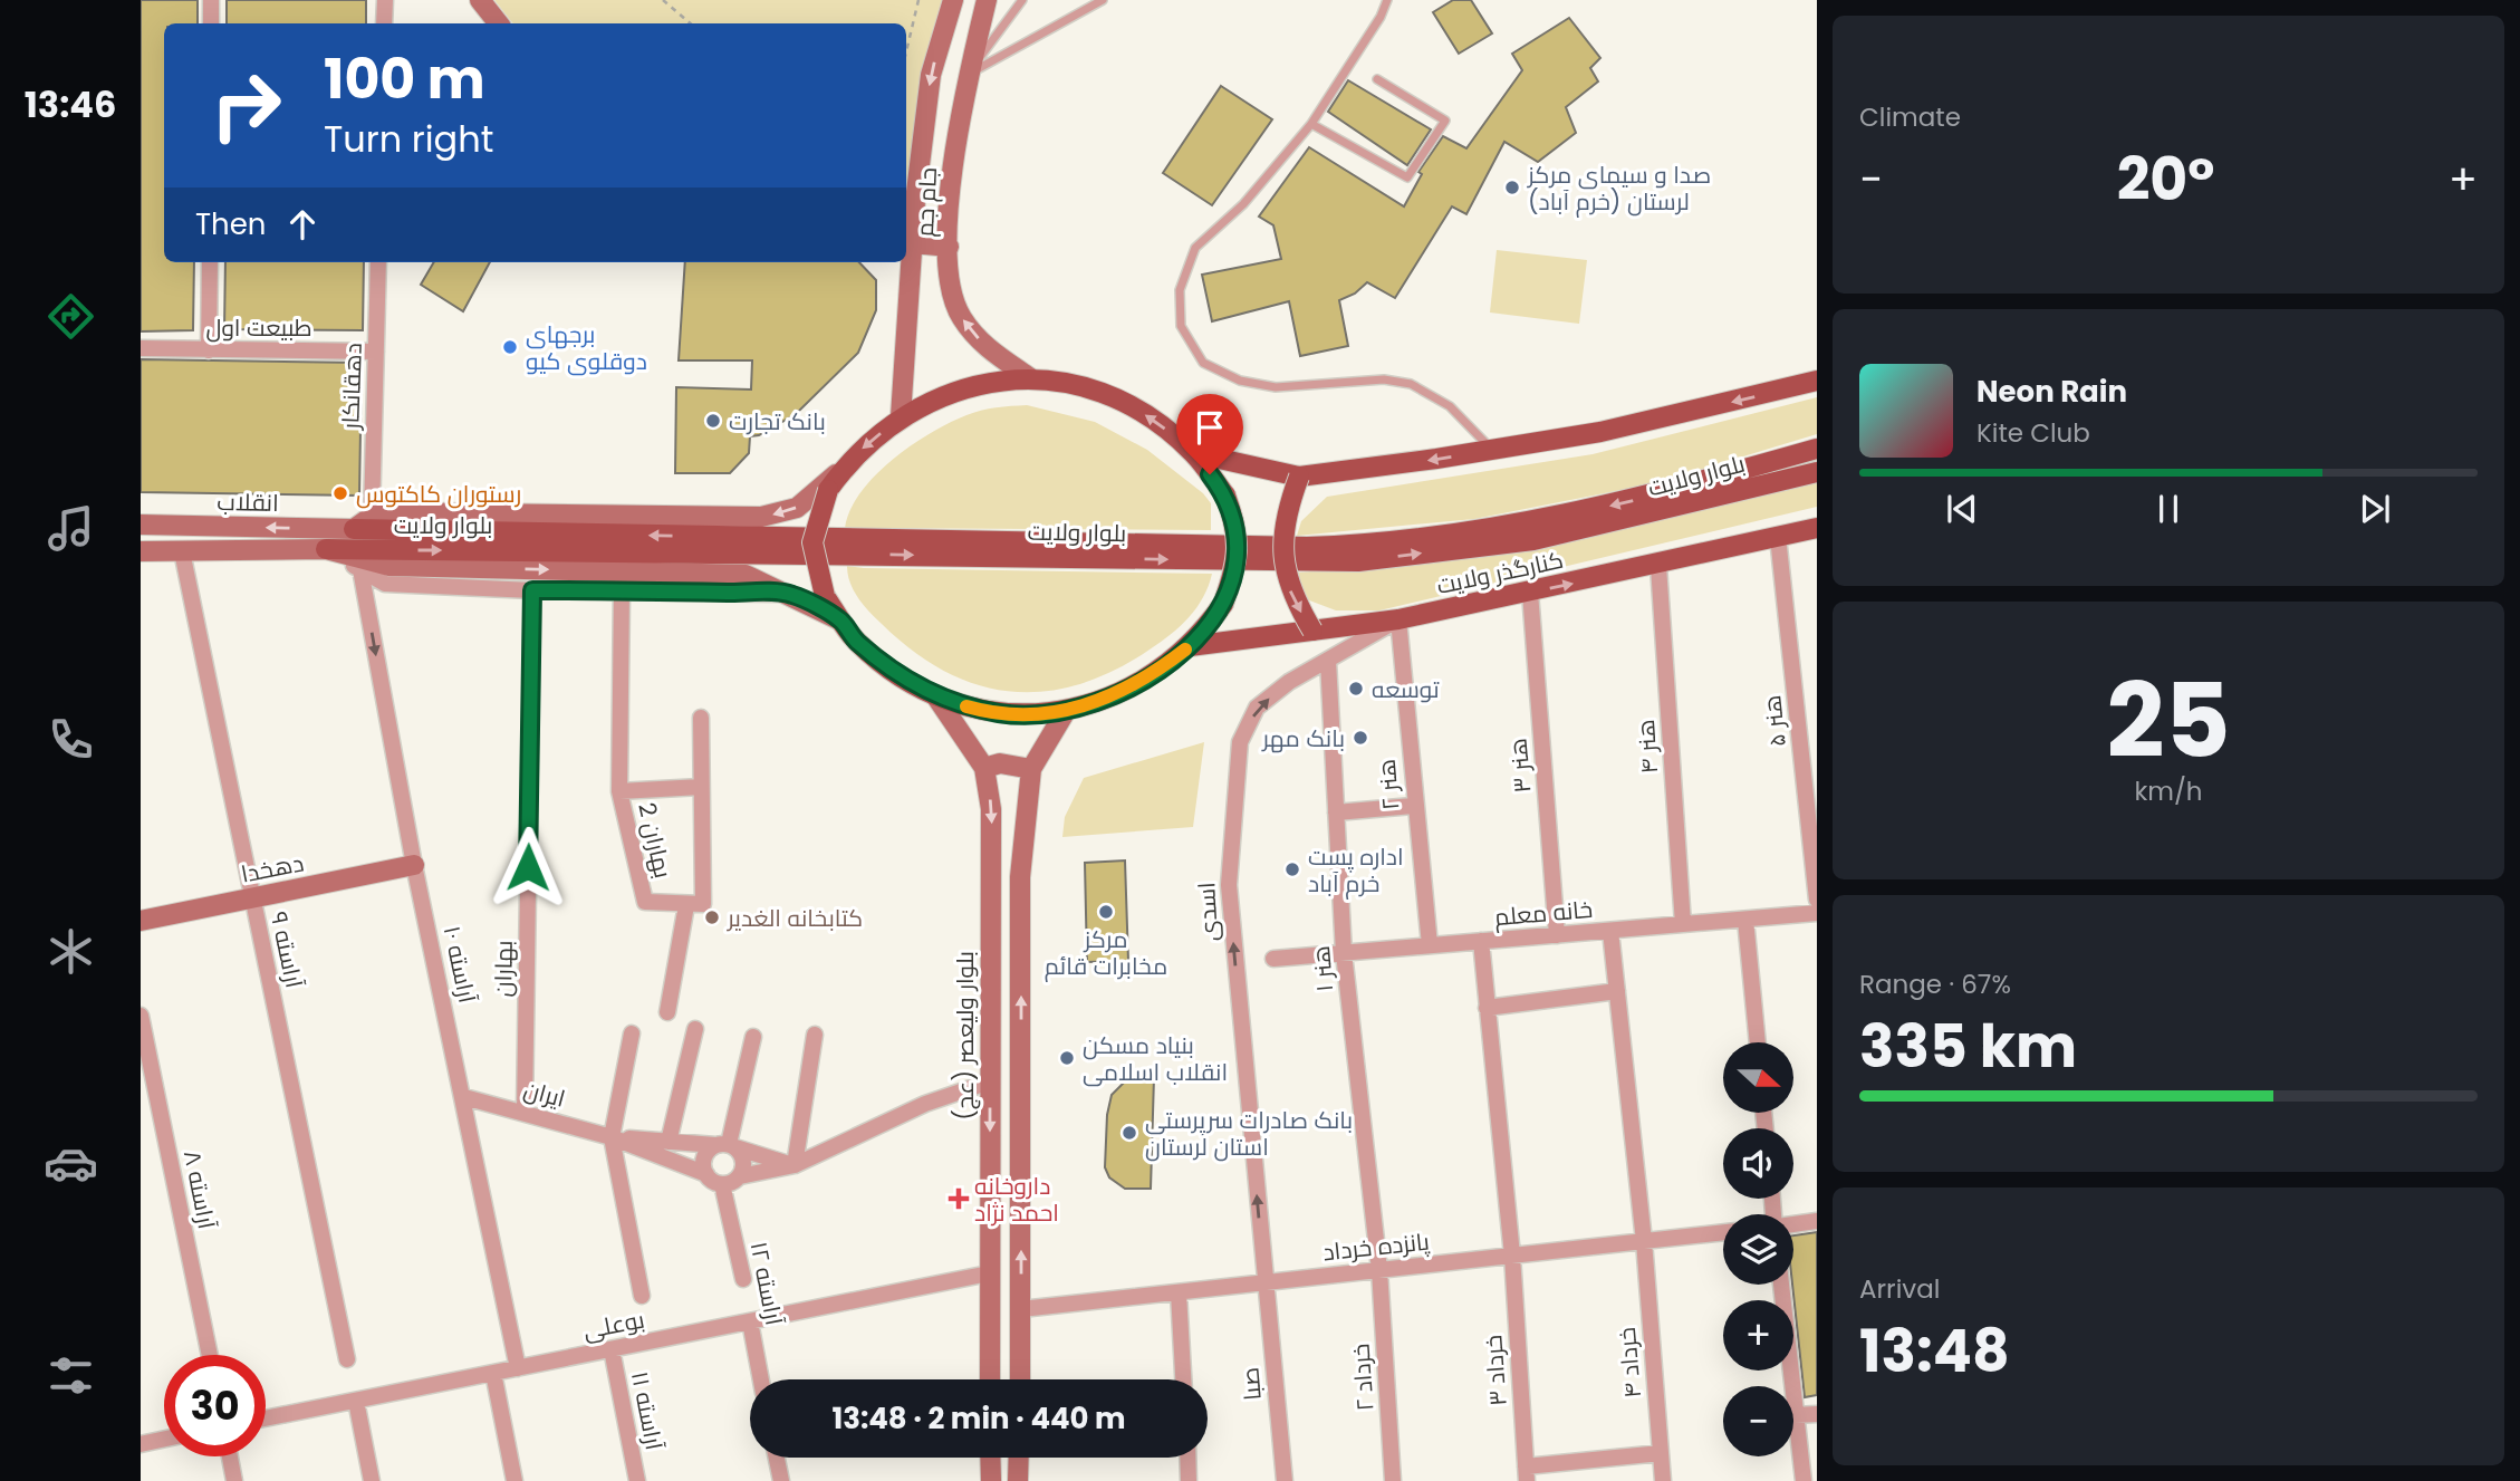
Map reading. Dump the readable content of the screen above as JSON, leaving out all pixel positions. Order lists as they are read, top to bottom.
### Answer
{
  "streets": {
    "main road": [
      "جام جم",
      "بلوار ولایت",
      "انقلاب",
      "کنارگذر ولایت",
      "دهخدا",
      "بلوار ولیعصر (عج)"
    ],
    "street": [
      "طبیعت اول",
      "دهقانکار",
      "هنر ۵",
      "هنر ۴",
      "هنر ۳",
      "هنر ۲",
      "بهاران 2",
      "اسدی",
      "خانه معلم",
      "آراسته ۹",
      "آراسته ۱۰",
      "بهاران",
      "هنر ۱",
      "ایران",
      "آراسته ۸",
      "پانزده خرداد",
      "۱۲ آراسته",
      "بوعلی",
      "خرداد ۴",
      "خرداد ۳",
      "خرداد ۲",
      "صبا",
      "آراسته ۱۱"
    ]
  },
  "crossings": [
    ["طبیعت اول", "دهقانکار"],
    ["بلوار ولایت", "انقلاب"],
    ["انقلاب", "آراسته ۹"],
    ["کنارگذر ولایت", "هنر ۵"],
    ["کنارگذر ولایت", "هنر ۴"],
    ["کنارگذر ولایت", "هنر ۳"],
    ["کنارگذر ولایت", "هنر ۲"],
    ["کنارگذر ولایت", "اسدی"],
    ["هنر ۴", "خانه معلم"],
    ["هنر ۳", "خانه معلم"],
    ["هنر ۲", "اسدی"],
    ["هنر ۲", "خانه معلم"],
    ["دهخدا", "آراسته ۹"],
    ["دهخدا", "آراسته ۱۰"],
    ["اسدی", "هنر ۱"],
    ["اسدی", "پانزده خرداد"],
    ["اسدی", "صبا"],
    ["خانه معلم", "هنر ۱"],
    ["خانه معلم", "خرداد ۴"],
    ["آراسته ۱۰", "ایران"],
    ["آراسته ۱۰", "بوعلی"],
    ["بهاران", "ایران"],
    ["هنر ۱", "پانزده خرداد"],
    ["هنر ۱", "خرداد ۲"],
    ["بلوار ولیعصر (عج)", "بوعلی"],
    ["ایران", "۱۲ آراسته"],
    ["پانزده خرداد", "خرداد ۴"],
    ["پانزده خرداد", "خرداد ۳"],
    ["پانزده خرداد", "خرداد ۲"],
    ["پانزده خرداد", "صبا"],
    ["۱۲ آراسته", "بوعلی"],
    ["بوعلی", "آراسته ۱۱"]
  ],
  "one_way": ["اسدی", "آراسته ۱۰"],
  "places": {
    "other": [
      "صدا و سیمای مرکز لرستان (خرم آباد)",
      "برجهای دوقلوی کیو",
      "بانک تجارت",
      "رستوران کاکتوس",
      "توسعه",
      "بانک مهر",
      "اداره پست خرم آباد",
      "مرکز مخابرات قائم",
      "کتابخانه الغدیر",
      "بنیاد مسکن انقلاب اسلامی",
      "بانک صادرات سرپرستی استان لرستان"
    ],
    "health": ["داروخانه احمد نژاد"]
  },
  "north": "right",
  "page": {
    "tabs": "13:46",
    "tile": [
      "Climate",
      ["25", "km/h"],
      ["Range · 67%", "335 km"],
      ["Arrival", "13:48"]
    ],
    "turn": ["100 m", "Turn right"],
    "heat": ["−", "20°", "+"],
    "then": "Then",
    "song": ["Neon Rain", "Kite Club"],
    "map_buttons": ["+", "−"],
    "limit": "30",
    "trip": "13:48 · 2 min · 440 m"
  }
}
